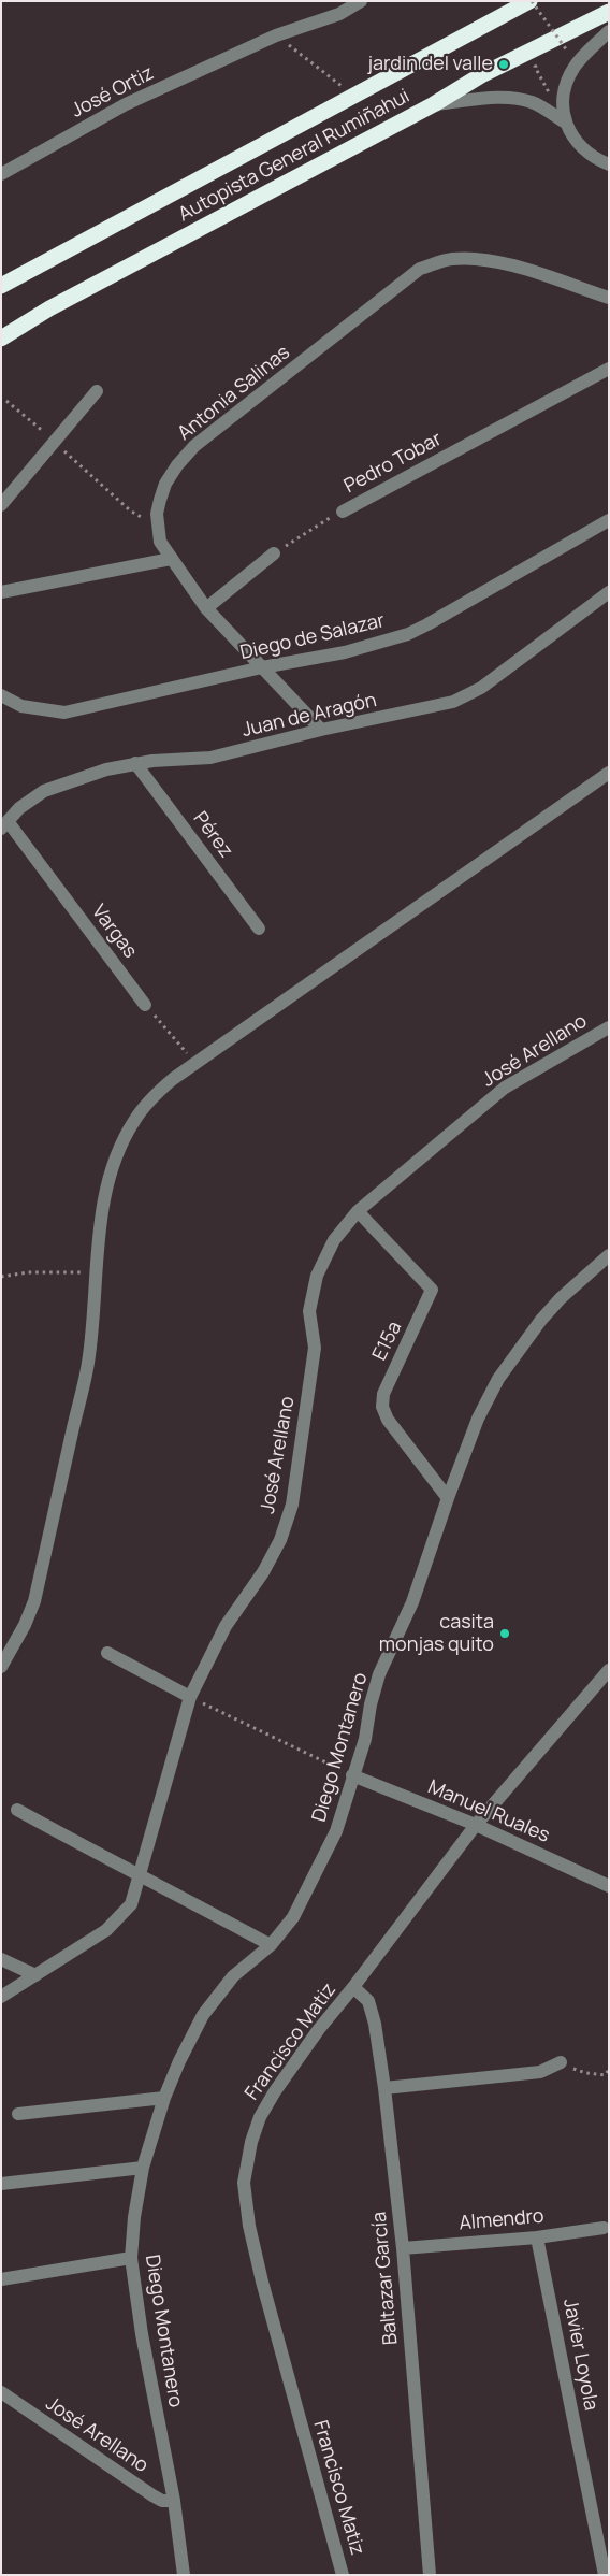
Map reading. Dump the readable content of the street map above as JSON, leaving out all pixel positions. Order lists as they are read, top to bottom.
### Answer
{
  "streets": {
    "highway": ["Autopista General Rumiñahui"],
    "street": [
      "José Ortiz",
      "Antonia Salinas",
      "Pedro Tobar",
      "Diego de Salazar",
      "Juan de Aragón",
      "Pérez",
      "Vargas",
      "José Arellano",
      "E15a",
      "Diego Montanero",
      "Manuel Ruales",
      "Francisco Matiz",
      "Almendro",
      "Baltazar García",
      "Javier Loyola"
    ]
  },
  "crossings": [
    ["Antonia Salinas", "Diego de Salazar"],
    ["Antonia Salinas", "Juan de Aragón"],
    ["Juan de Aragón", "Pérez"],
    ["Juan de Aragón", "Vargas"],
    ["José Arellano", "E15a"],
    ["José Arellano", "Diego Montanero"],
    ["E15a", "Diego Montanero"],
    ["Diego Montanero", "Manuel Ruales"],
    ["Manuel Ruales", "Francisco Matiz"],
    ["Francisco Matiz", "Baltazar García"],
    ["Almendro", "Baltazar García"],
    ["Almendro", "Javier Loyola"]
  ],
  "places": ["jardin del valle", "casita monjas quito"]
}
